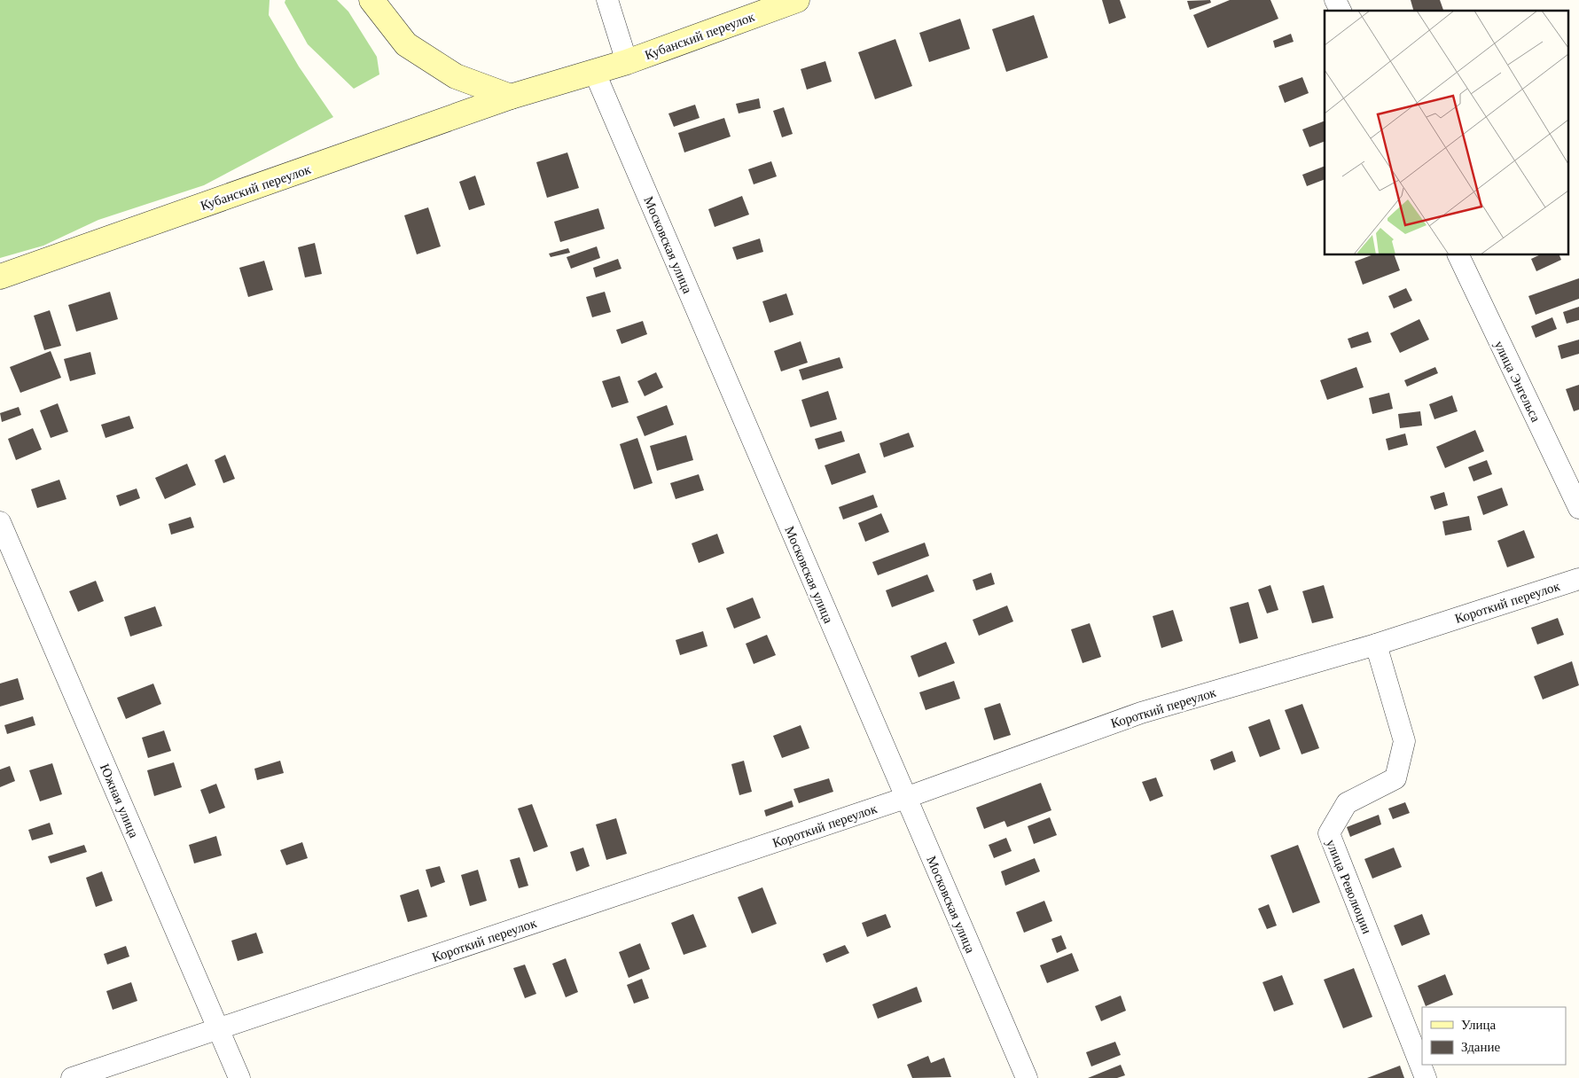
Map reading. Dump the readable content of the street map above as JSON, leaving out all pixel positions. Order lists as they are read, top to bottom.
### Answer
{
  "streets": {
    "street": [
      "Кубанский переулок",
      "Московская улица",
      "улица Энгельса",
      "Короткий переулок",
      "Южная улица",
      "улица Революции"
    ]
  },
  "crossings": [
    ["Кубанский переулок", "Московская улица"],
    ["Московская улица", "Короткий переулок"],
    ["Короткий переулок", "Южная улица"],
    ["Короткий переулок", "улица Революции"]
  ],
  "legend": ["Улица", "Здание"]
}
